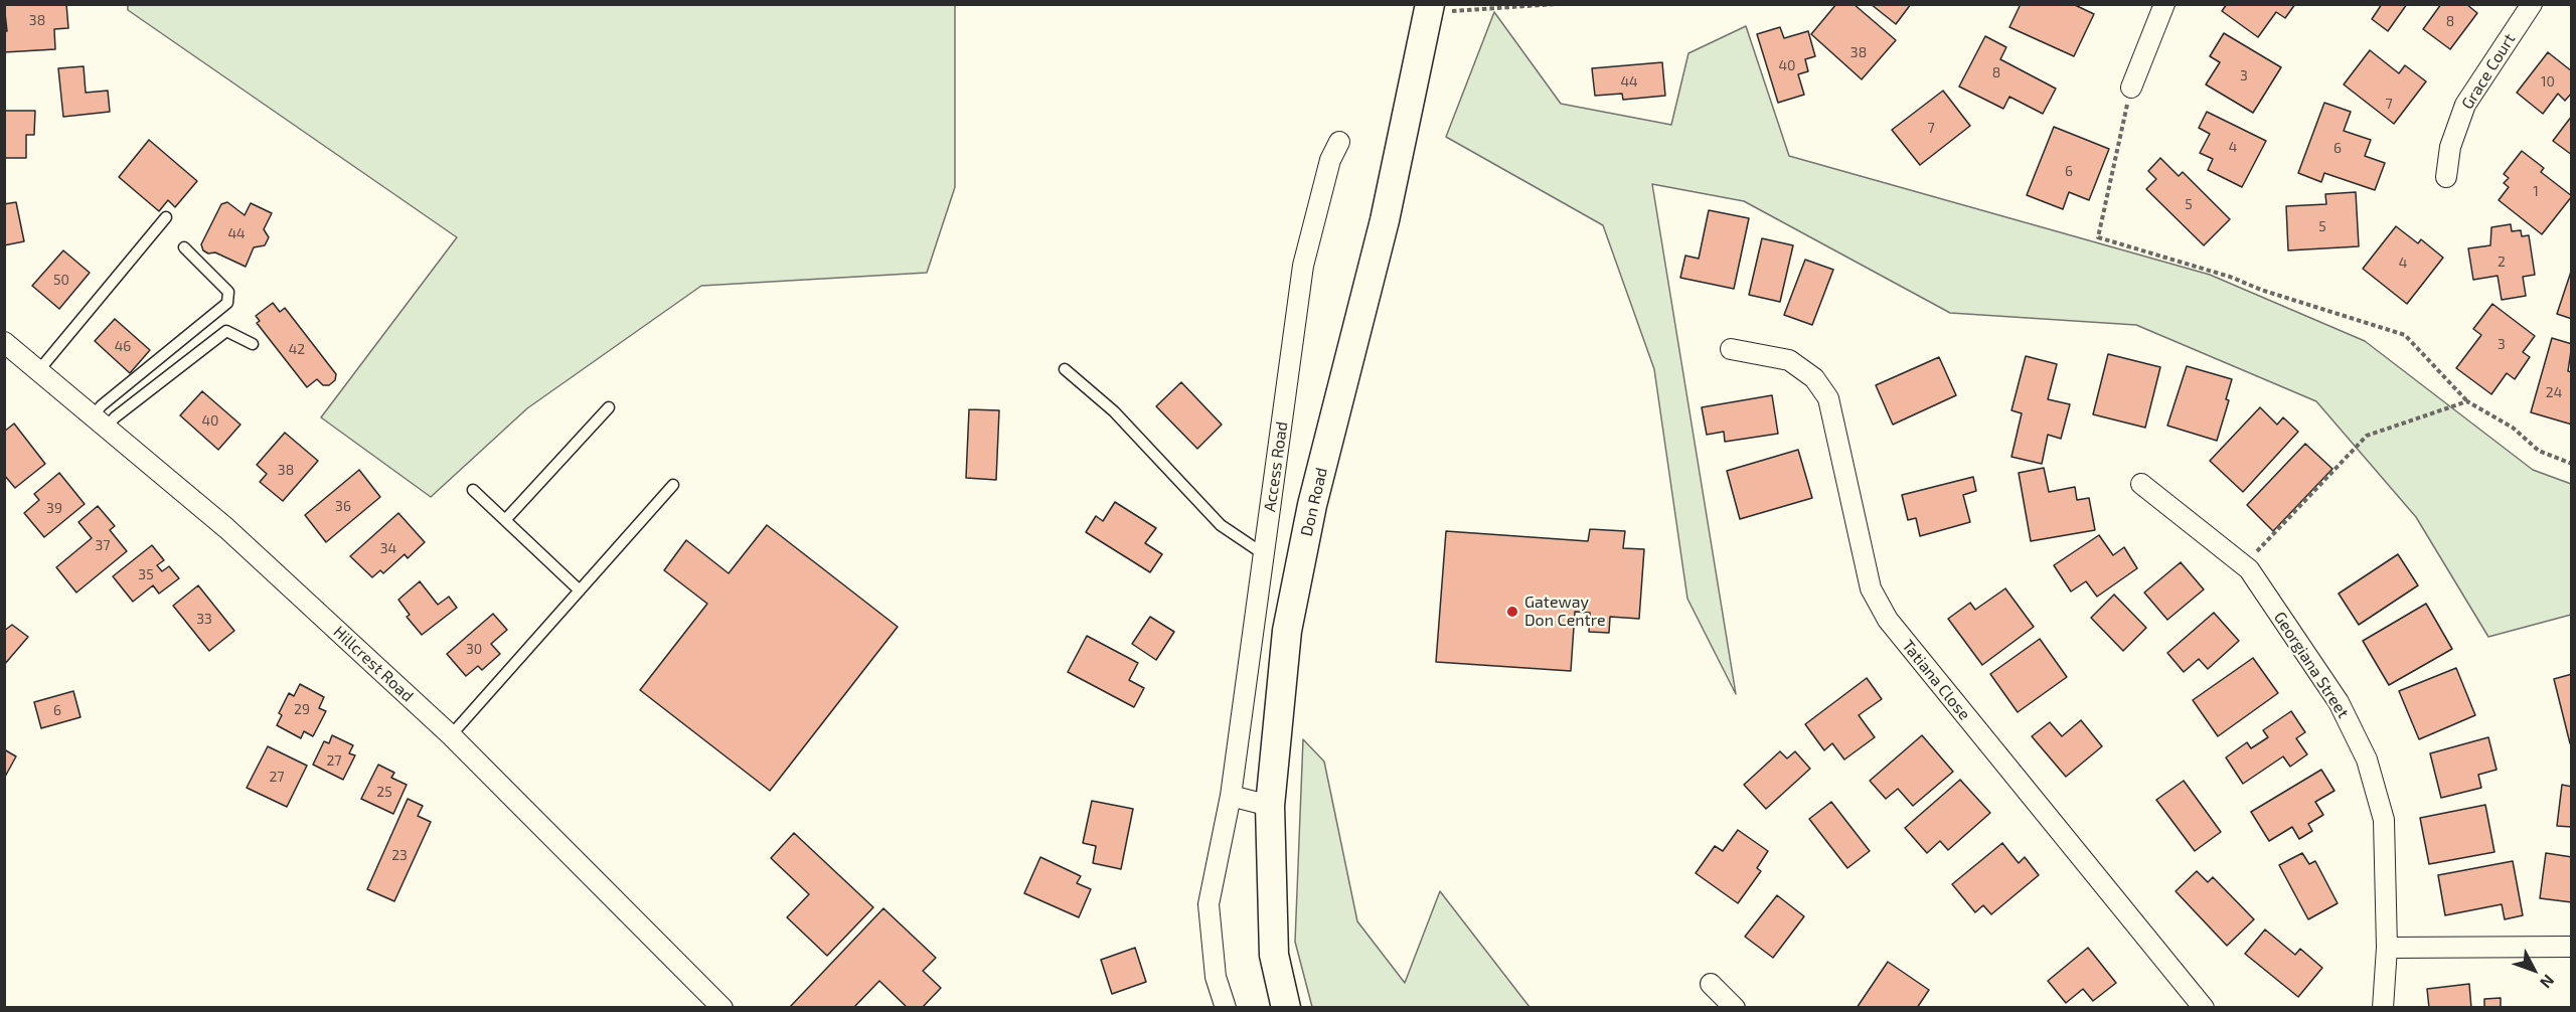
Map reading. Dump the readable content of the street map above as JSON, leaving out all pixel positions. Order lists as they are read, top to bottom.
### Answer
{
  "streets": {
    "main road": ["Don Road"],
    "street": [
      "Grace Court",
      "Access Road",
      "Hillcrest Road",
      "Georgiana Street",
      "Tatiana Close"
    ]
  },
  "places": ["Gateway Don Centre"],
  "house_numbers": [
    "38",
    "8",
    "38",
    "40",
    "8",
    "3",
    "44",
    "10",
    "7",
    "7",
    "4",
    "6",
    "6",
    "1",
    "5",
    "5",
    "44",
    "2",
    "4",
    "50",
    "3",
    "46",
    "42",
    "24",
    "40",
    "38",
    "36",
    "39",
    "37",
    "34",
    "35",
    "33",
    "30",
    "29",
    "6",
    "27",
    "27",
    "25",
    "23"
  ],
  "north": "bottom right"
}
